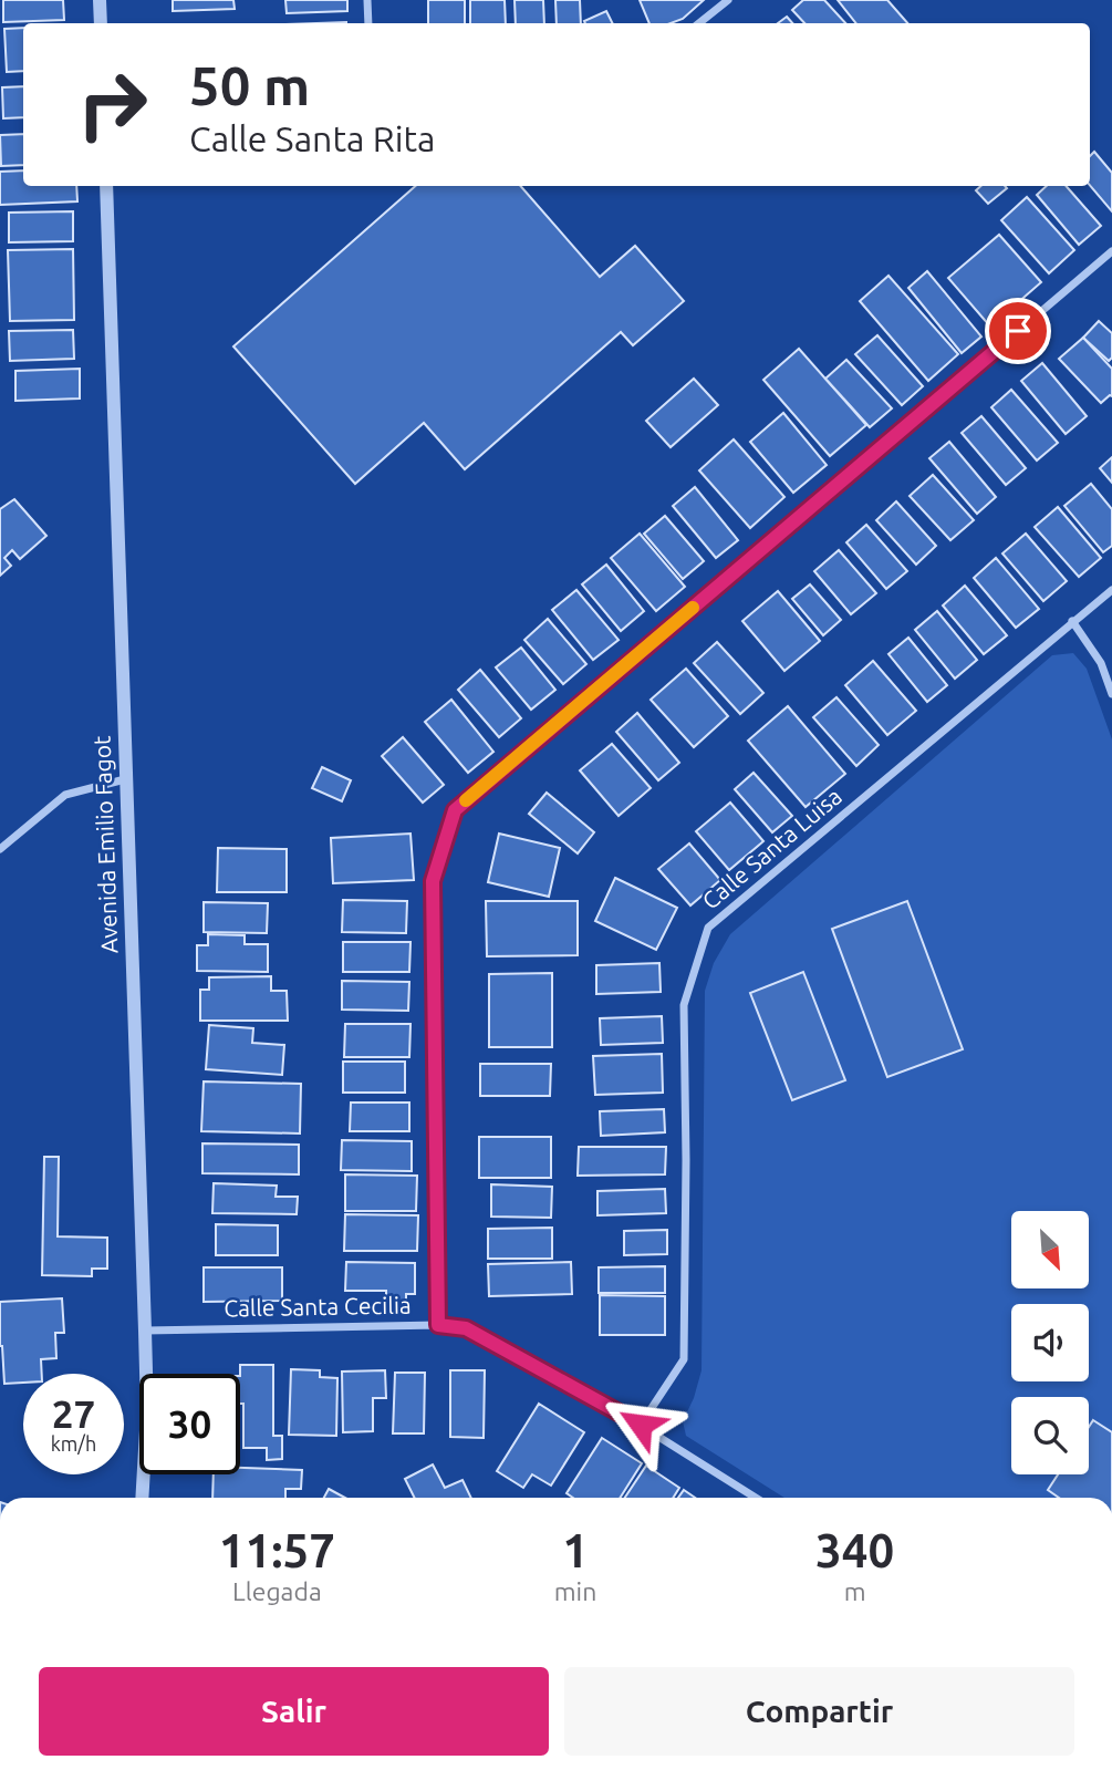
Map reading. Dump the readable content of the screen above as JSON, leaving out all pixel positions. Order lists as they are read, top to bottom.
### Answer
{
  "streets": {
    "street": ["Avenida Emilio Fagot", "Calle Santa Luisa", "Calle Santa Cecilia"]
  },
  "crossings": [
    ["Avenida Emilio Fagot", "Calle Santa Cecilia"],
    ["Calle Santa Luisa", "Calle Santa Cecilia"]
  ],
  "north": "bottom right",
  "page": {
    "turn": ["50 m", "Calle Santa Rita"],
    "speed": "27 km/h",
    "limit": "30",
    "eta": [
      "11:57",
      "Llegada",
      "1",
      "min",
      "340",
      "m"
    ],
    "buttons": ["Salir", "Compartir"]
  }
}
